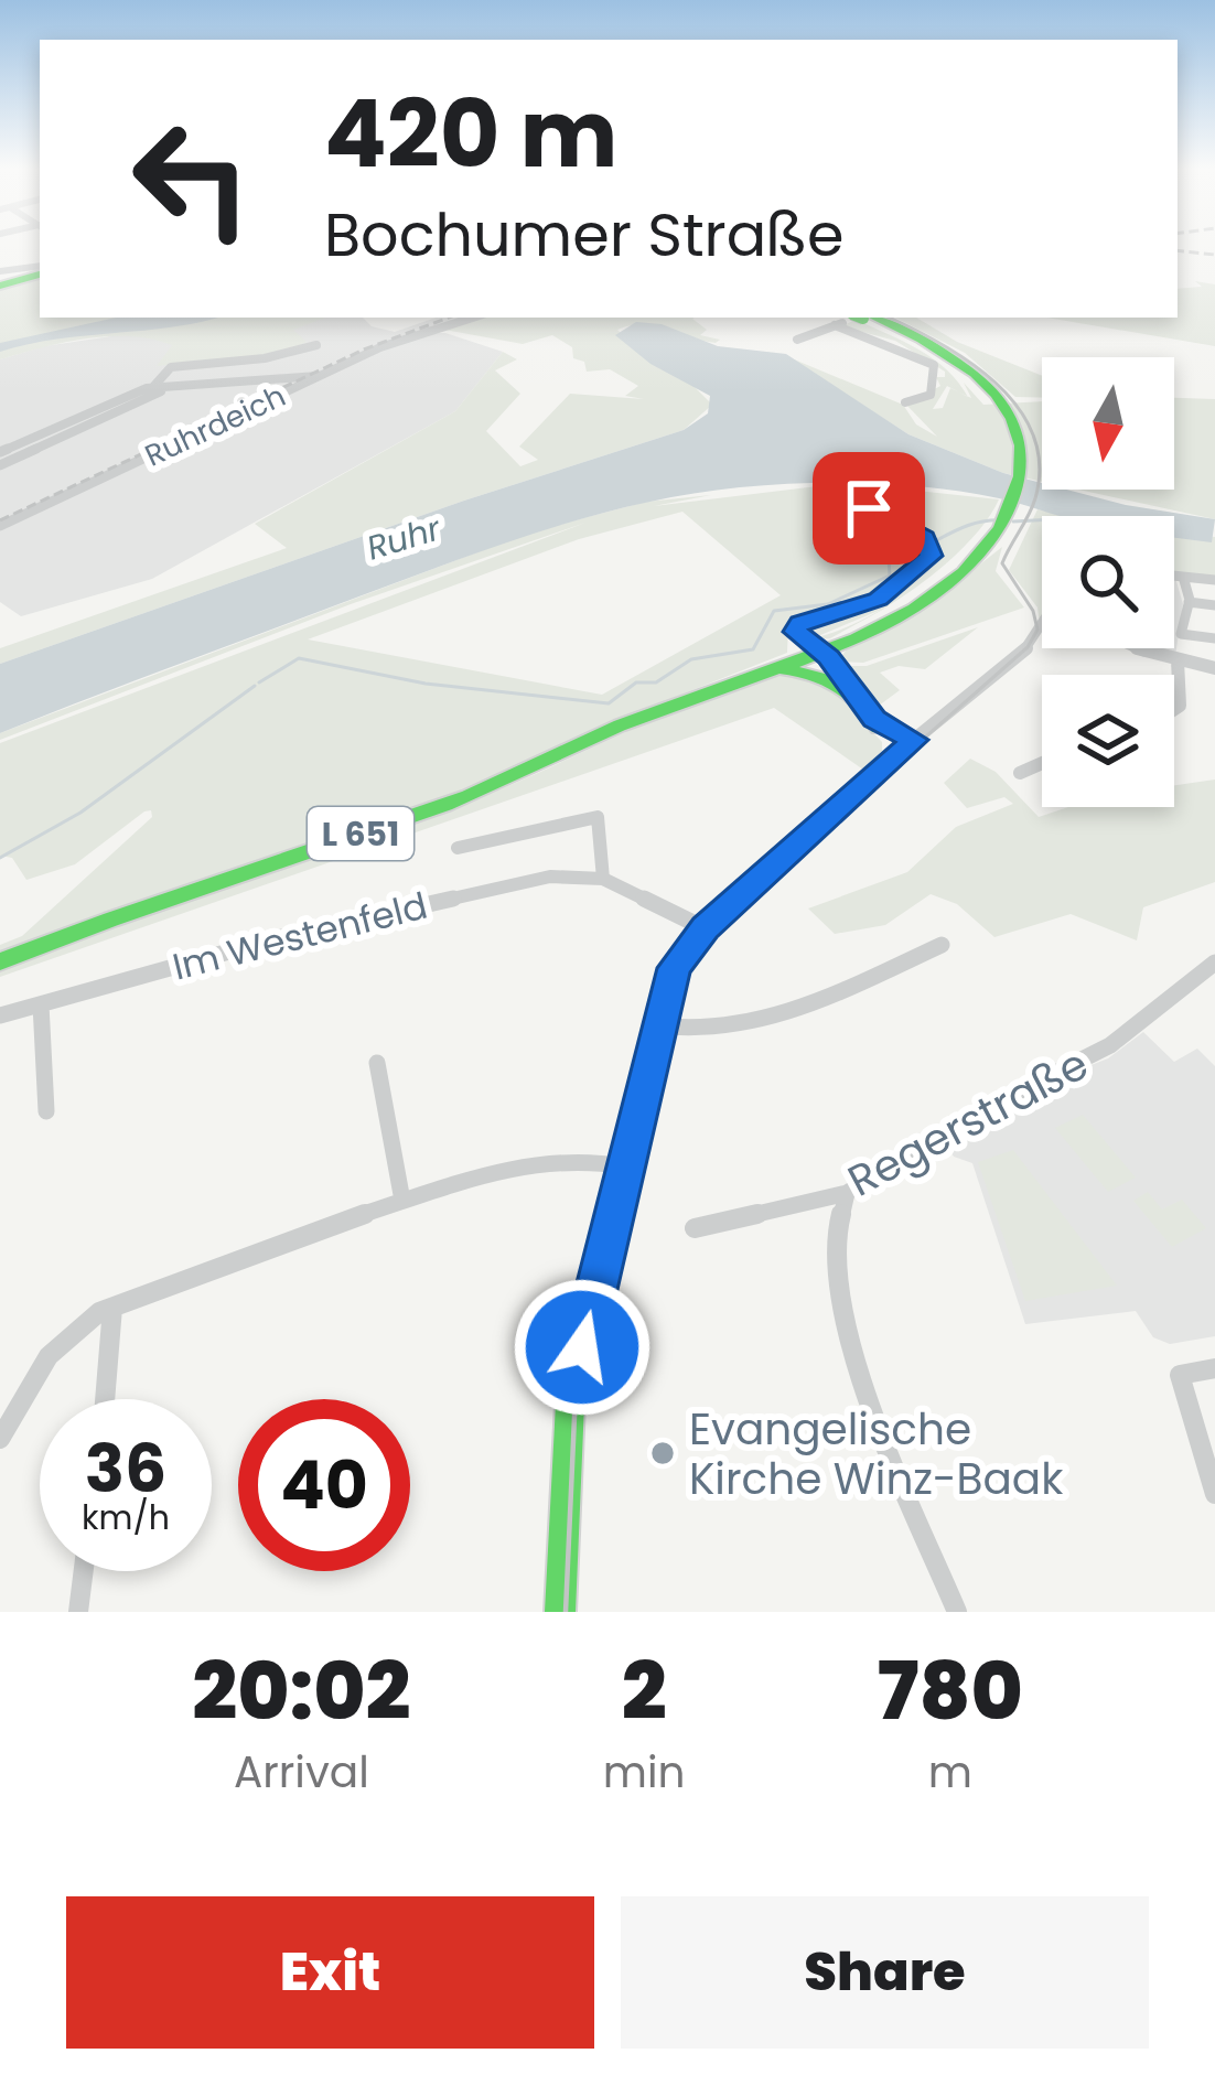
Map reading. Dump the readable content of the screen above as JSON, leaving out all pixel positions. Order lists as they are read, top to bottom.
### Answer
{
  "streets": {
    "main road": ["L 651"],
    "street": ["Ruhrdeich", "Im Westenfeld", "Regerstraße"]
  },
  "water": ["Ruhr"],
  "places": ["Evangelische Kirche Winz-Baak"],
  "north": "bottom",
  "page": {
    "turn": ["420 m", "Bochumer Straße"],
    "speed": "36 km/h",
    "limit": "40",
    "eta": [
      "20:02",
      "Arrival",
      "2",
      "min",
      "780",
      "m"
    ],
    "buttons": ["Exit", "Share"]
  }
}
